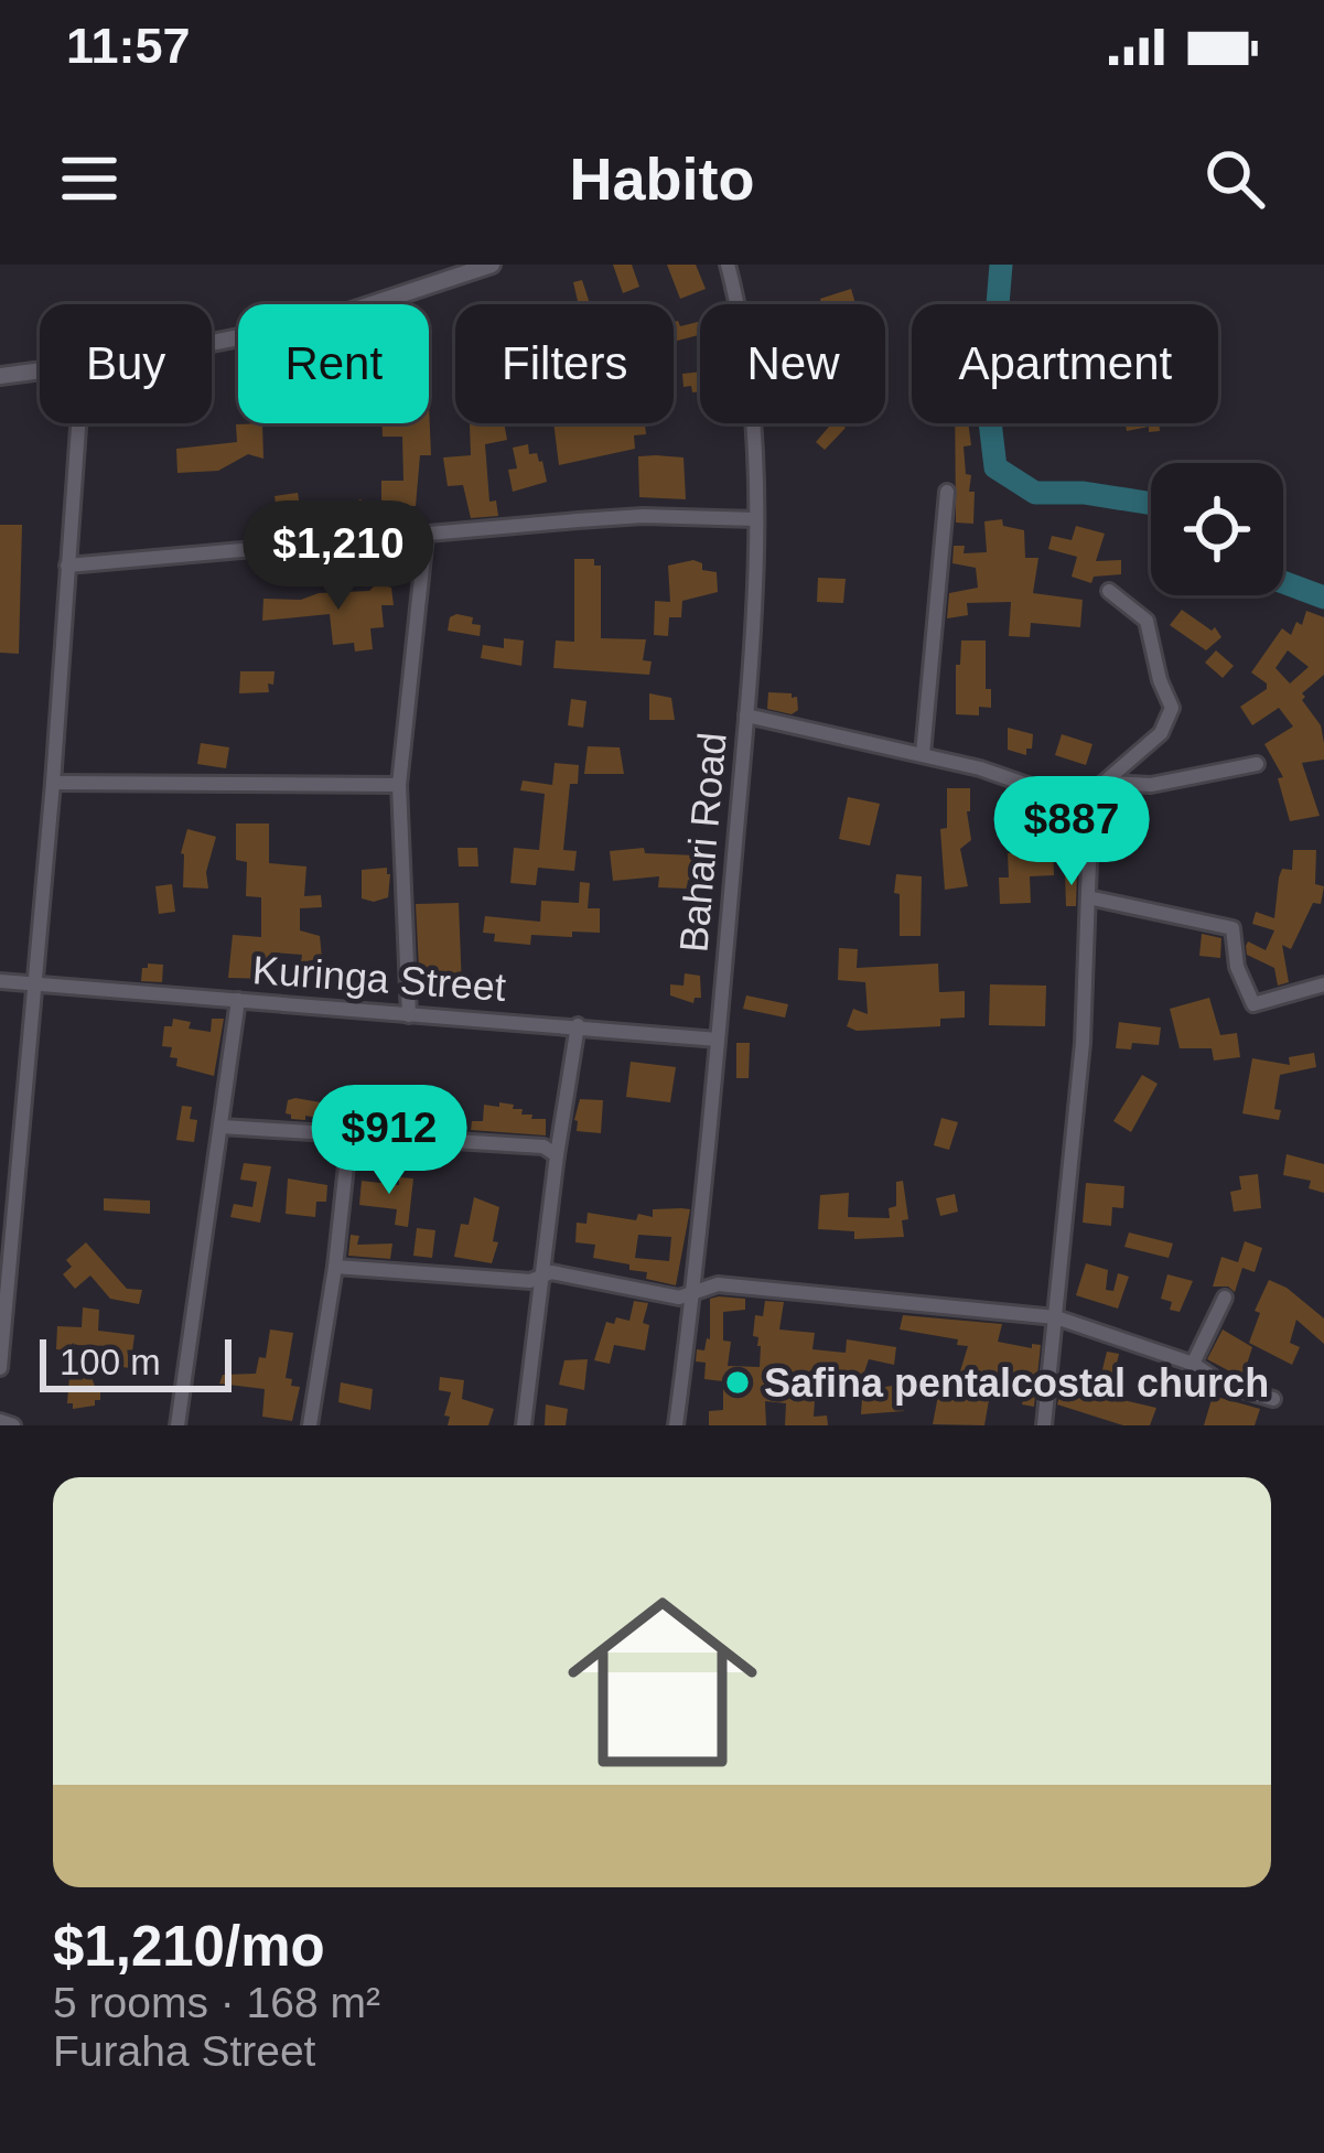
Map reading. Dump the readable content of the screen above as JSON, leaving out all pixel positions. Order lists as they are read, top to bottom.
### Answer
{
  "streets": {
    "street": ["Bahari Road", "Kuringa Street"]
  },
  "crossings": [
    ["Bahari Road", "Kuringa Street"]
  ],
  "places": ["Safina pentalcostal church"],
  "scale_bar": "100 m",
  "page": {
    "status": "11:57",
    "header": "Habito",
    "chip": [
      "Buy",
      "Rent",
      "Filters",
      "New",
      "Apartment"
    ],
    "price": ["$1,210", "$887", "$912"],
    "scale": "100 m",
    "list": [
      {
        "name": "$1,210/mo",
        "note": "5 rooms · 168 m² · Furaha Street"
      }
    ]
  }
}
